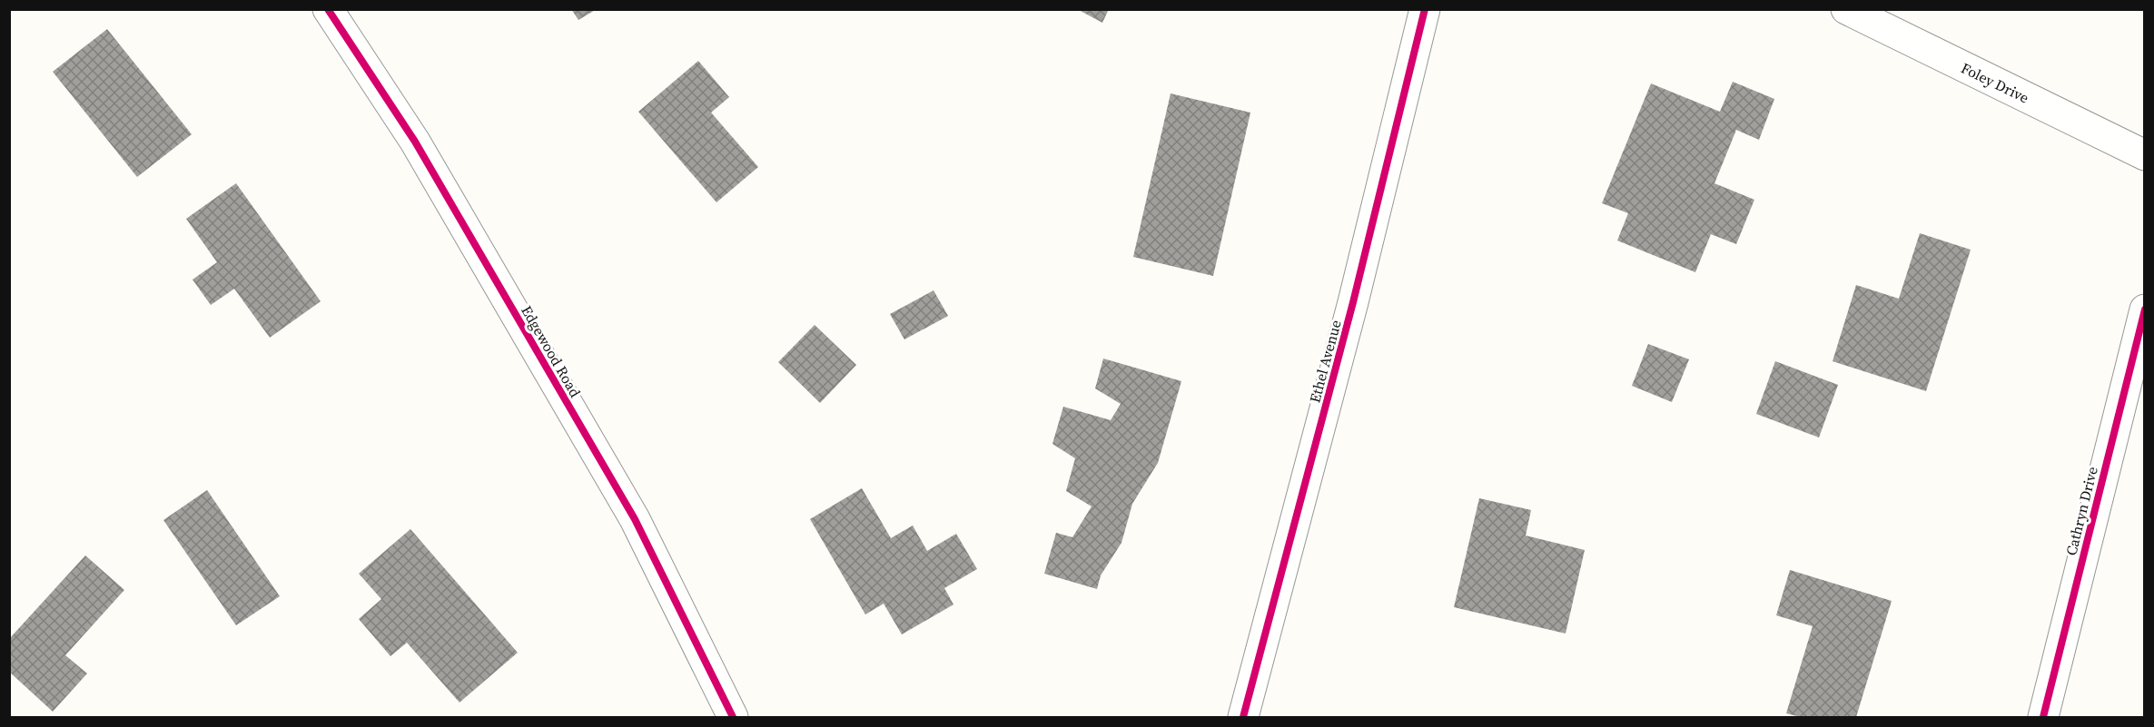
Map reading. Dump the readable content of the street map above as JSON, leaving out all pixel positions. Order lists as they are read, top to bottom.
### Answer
{
  "streets": {
    "street": [
      "Foley Drive",
      "Edgewood Road",
      "Ethel Avenue",
      "Cathryn Drive"
    ]
  }
}
